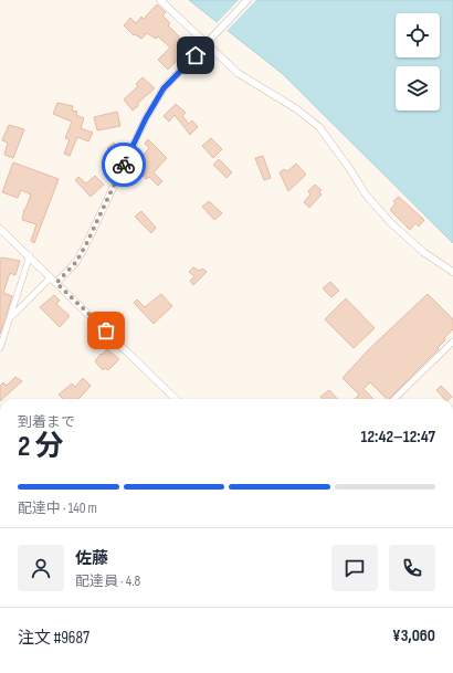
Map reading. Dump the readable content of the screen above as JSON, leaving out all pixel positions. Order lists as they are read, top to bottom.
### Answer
{
  "page": {
    "heading": ["2 分", "到着まで", "12:42–12:47"],
    "panel": [
      "佐藤",
      "配達員 · 4.8",
      "注文 #9687",
      "¥3,060"
    ],
    "bar": "配達中 · 140 m"
  }
}
